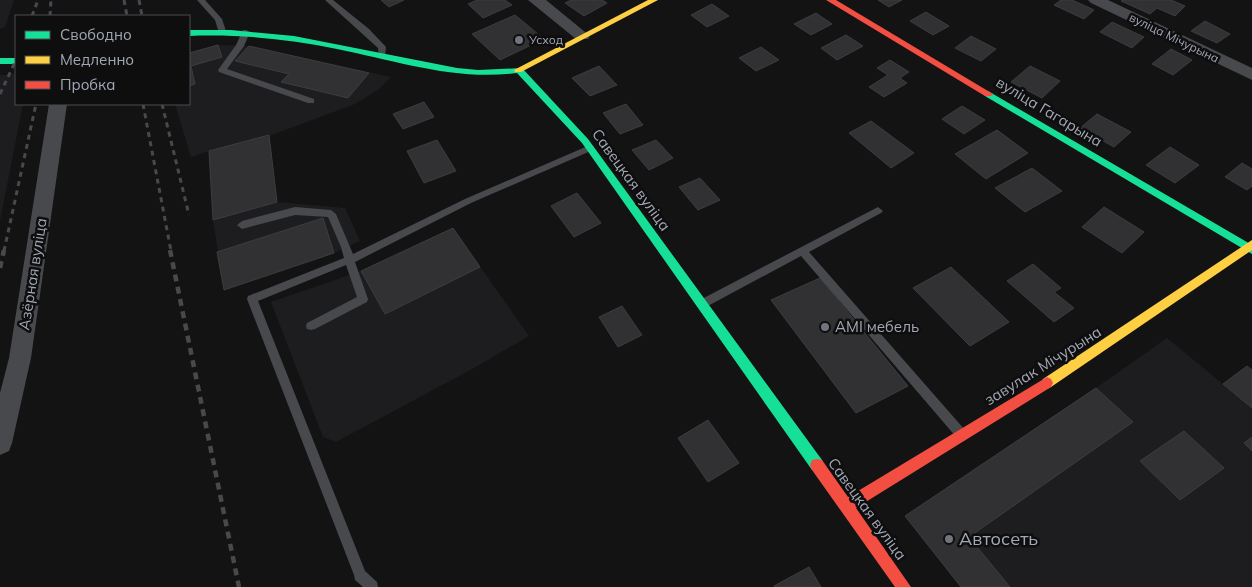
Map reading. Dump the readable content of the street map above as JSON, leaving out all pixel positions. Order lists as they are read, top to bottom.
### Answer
{
  "streets": {
    "street": [
      "вуліца Мічурына",
      "вуліца Гагарына",
      "Савецкая вуліца",
      "Азёрная вуліца",
      "завулак Мічурына"
    ]
  },
  "crossings": [
    ["вуліца Гагарына", "завулак Мічурына"],
    ["Савецкая вуліца", "завулак Мічурына"]
  ],
  "places": ["Усход", "AMI мебель", "Автосеть"],
  "legend": ["Свободно", "Медленно", "Пробка"]
}
